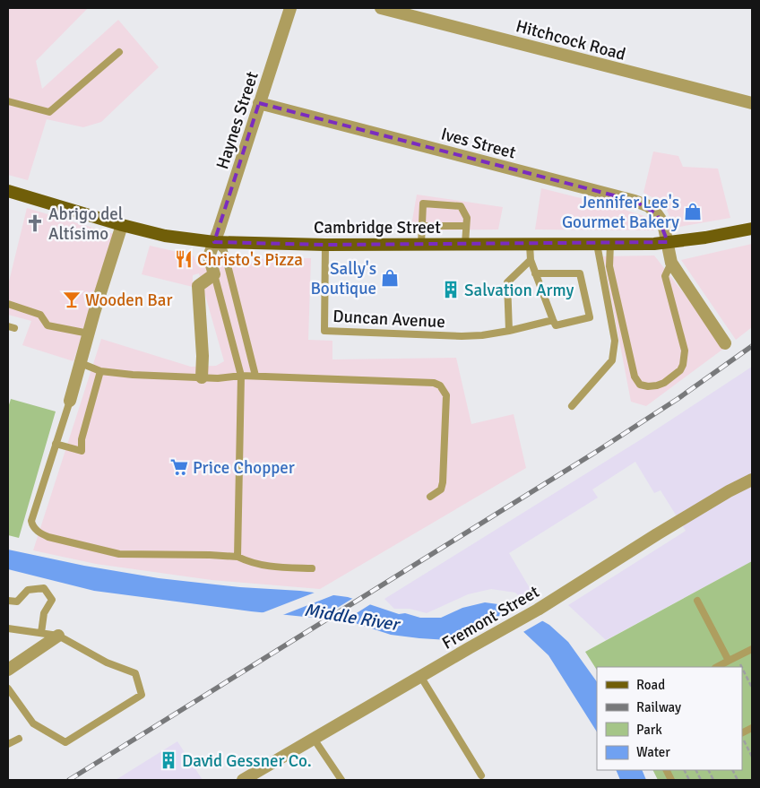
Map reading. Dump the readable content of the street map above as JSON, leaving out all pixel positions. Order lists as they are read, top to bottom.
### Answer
{
  "streets": {
    "main road": ["Cambridge Street"],
    "street": [
      "Hitchcock Road",
      "Haynes Street",
      "Ives Street",
      "Fremont Street"
    ],
    "lane": ["Duncan Avenue"]
  },
  "crossings": [
    ["Haynes Street", "Ives Street"],
    ["Haynes Street", "Cambridge Street"],
    ["Ives Street", "Cambridge Street"],
    ["Cambridge Street", "Duncan Avenue"]
  ],
  "water": ["Middle River"],
  "places": {
    "shop": ["Jennifer Lee's Gourmet Bakery", "Sally's Boutique"],
    "church": ["Abrigo del Altísimo"],
    "restaurant": ["Christo's Pizza"],
    "building": ["Salvation Army", "David Gessner Co."],
    "bar": ["Wooden Bar"],
    "supermarket": ["Price Chopper"]
  },
  "legend": [
    "Road",
    "Railway",
    "Park",
    "Water"
  ]
}
